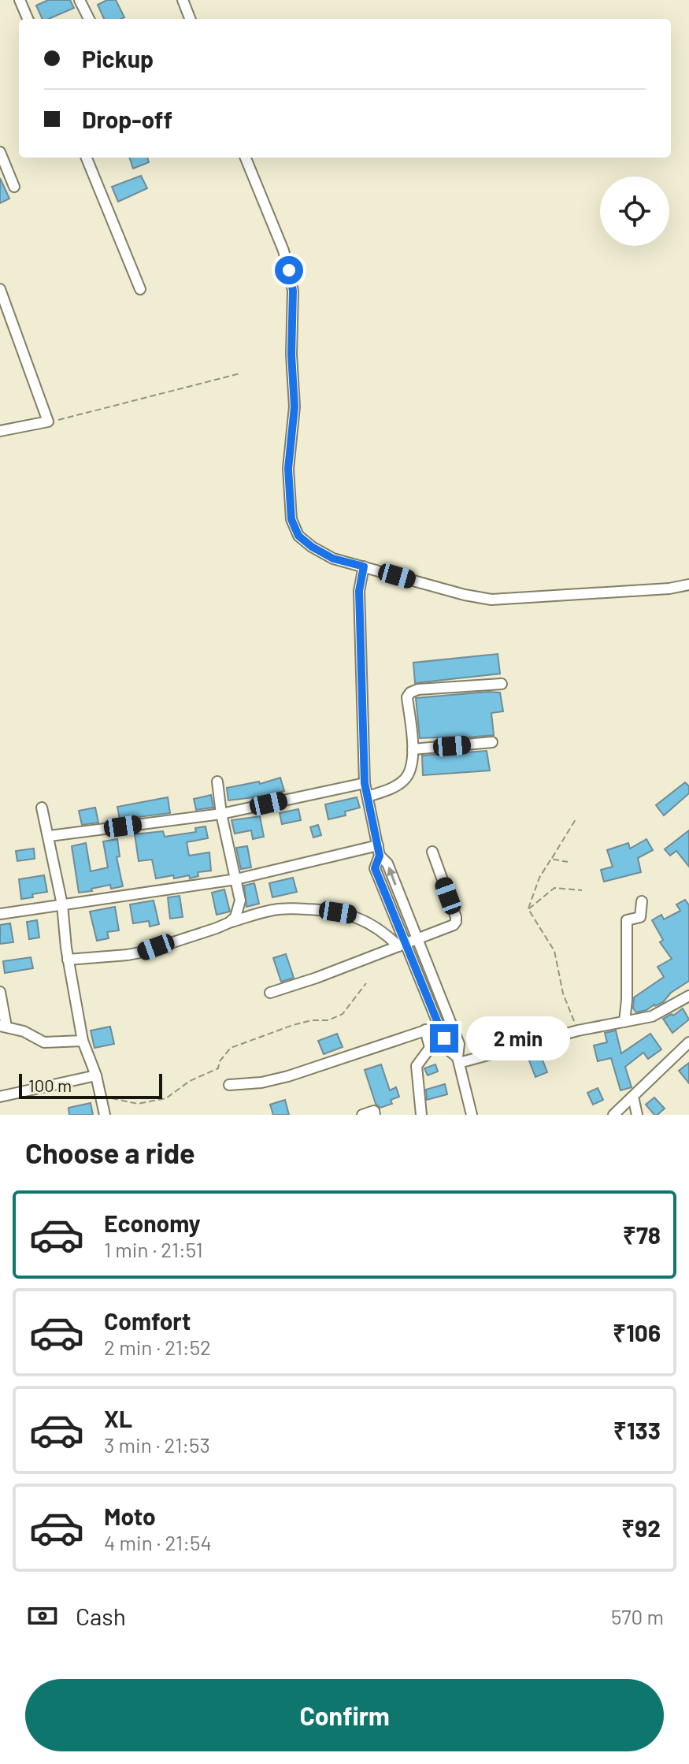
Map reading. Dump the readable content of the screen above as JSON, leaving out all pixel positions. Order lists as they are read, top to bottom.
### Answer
{
  "scale_bar": "100 m",
  "page": {
    "banner": ["Pickup", "Drop-off"],
    "bubble": "2 min",
    "scale": "100 m",
    "heading": "Choose a ride",
    "list": [
      {
        "name": "Economy",
        "note": "1 min · 21:51",
        "value": "₹78"
      },
      {
        "name": "Comfort",
        "note": "2 min · 21:52",
        "value": "₹106"
      },
      {
        "name": "XL",
        "note": "3 min · 21:53",
        "value": "₹133"
      },
      {
        "name": "Moto",
        "note": "4 min · 21:54",
        "value": "₹92"
      }
    ],
    "pay": ["Cash", "570 m"],
    "buttons": "Confirm"
  }
}
